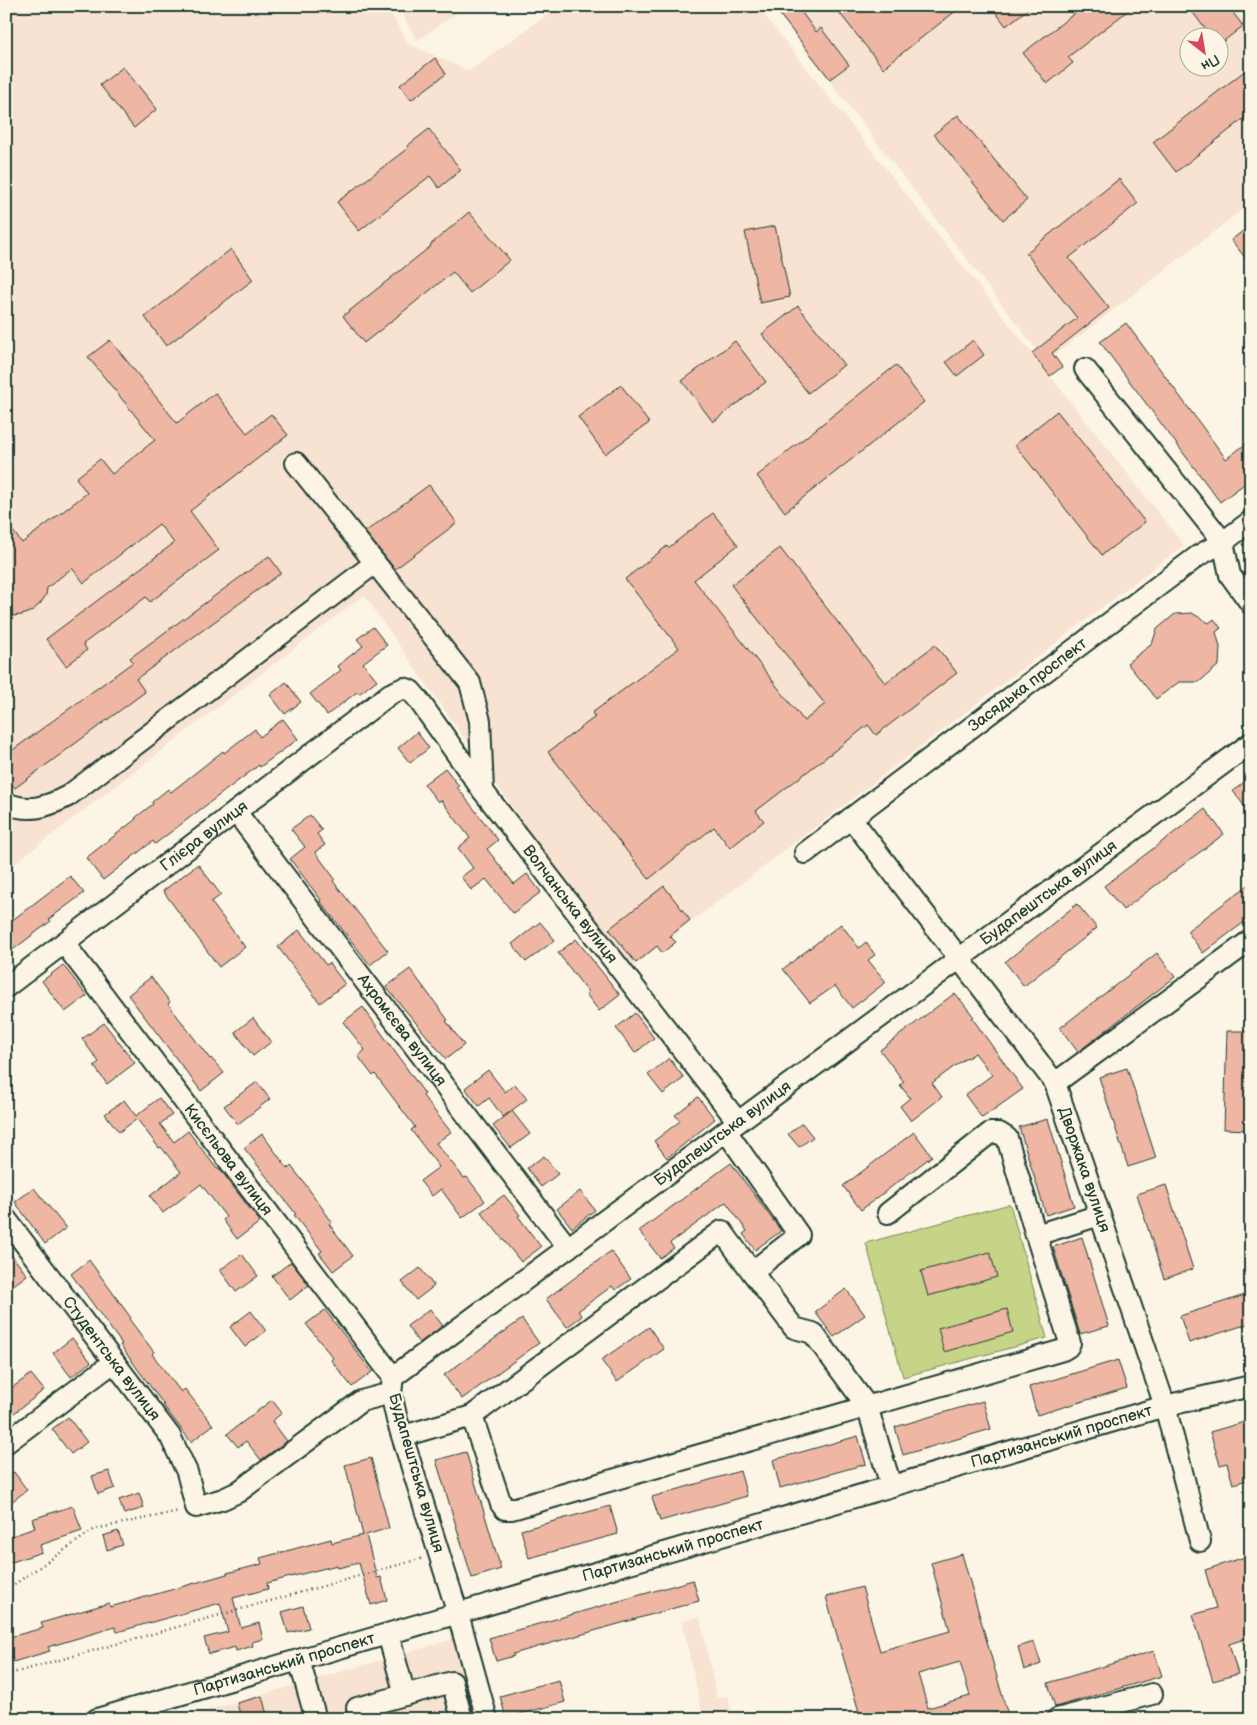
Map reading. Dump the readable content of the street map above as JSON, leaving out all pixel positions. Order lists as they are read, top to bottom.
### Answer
{
  "streets": {
    "street": [
      "Засядька проспект",
      "Глієра вулиця",
      "Будапештська вулиця",
      "Волчанська вулиця",
      "Ахромєєва вулиця",
      "Кисєльова вулиця",
      "Дворжака вулиця",
      "Студентська вулиця",
      "Партизанський проспект"
    ]
  },
  "crossings": [
    ["Засядька проспект", "Дворжака вулиця"],
    ["Глієра вулиця", "Волчанська вулиця"],
    ["Глієра вулиця", "Ахромєєва вулиця"],
    ["Глієра вулиця", "Кисєльова вулиця"],
    ["Будапештська вулиця", "Волчанська вулиця"],
    ["Будапештська вулиця", "Ахромєєва вулиця"],
    ["Будапештська вулиця", "Кисєльова вулиця"],
    ["Будапештська вулиця", "Дворжака вулиця"],
    ["Будапештська вулиця", "Партизанський проспект"],
    ["Дворжака вулиця", "Партизанський проспект"]
  ],
  "north": "bottom right"
}
